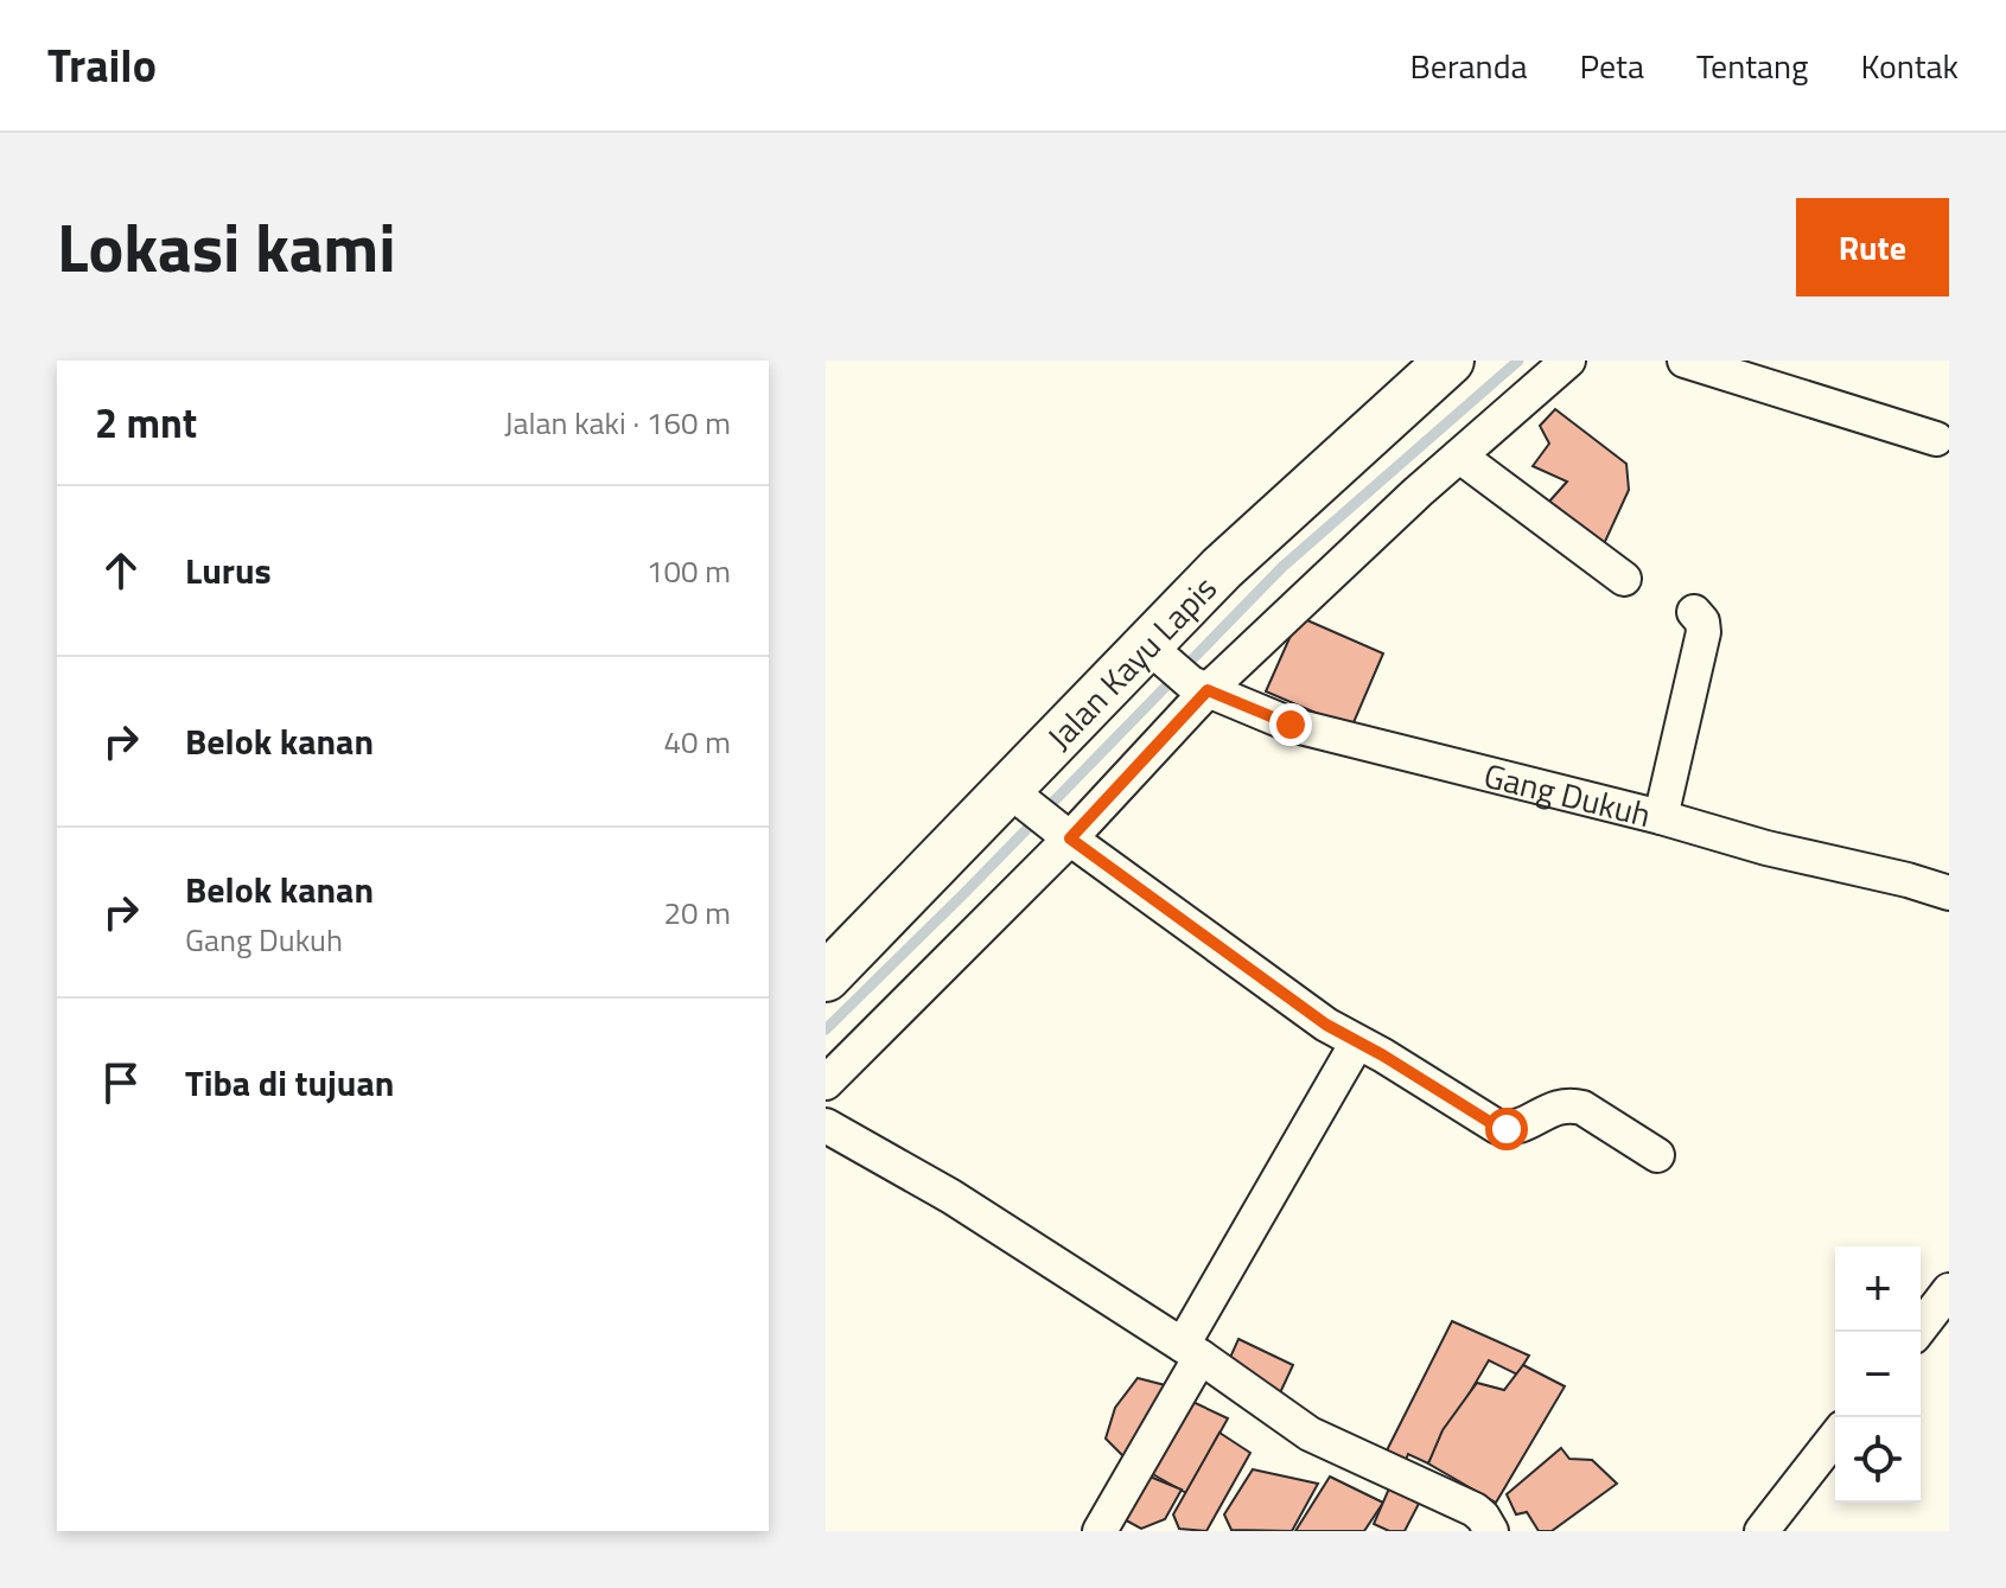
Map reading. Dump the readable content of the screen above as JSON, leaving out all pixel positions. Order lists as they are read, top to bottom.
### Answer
{
  "streets": {
    "street": ["Jalan Kayu Lapis", "Gang Dukuh"]
  },
  "crossings": [
    ["Jalan Kayu Lapis", "Gang Dukuh"]
  ],
  "page": {
    "header": "Trailo",
    "nav": [
      "Beranda",
      "Peta",
      "Tentang",
      "Kontak"
    ],
    "title": "Lokasi kami",
    "buttons": "Rute",
    "heading": ["2 mnt", "Jalan kaki · 160 m"],
    "list": [
      ["Lurus", "100 m"],
      ["Belok kanan", "40 m"],
      ["Belok kanan", "Gang Dukuh", "20 m"],
      "Tiba di tujuan"
    ],
    "map_buttons": ["+", "−"]
  }
}
